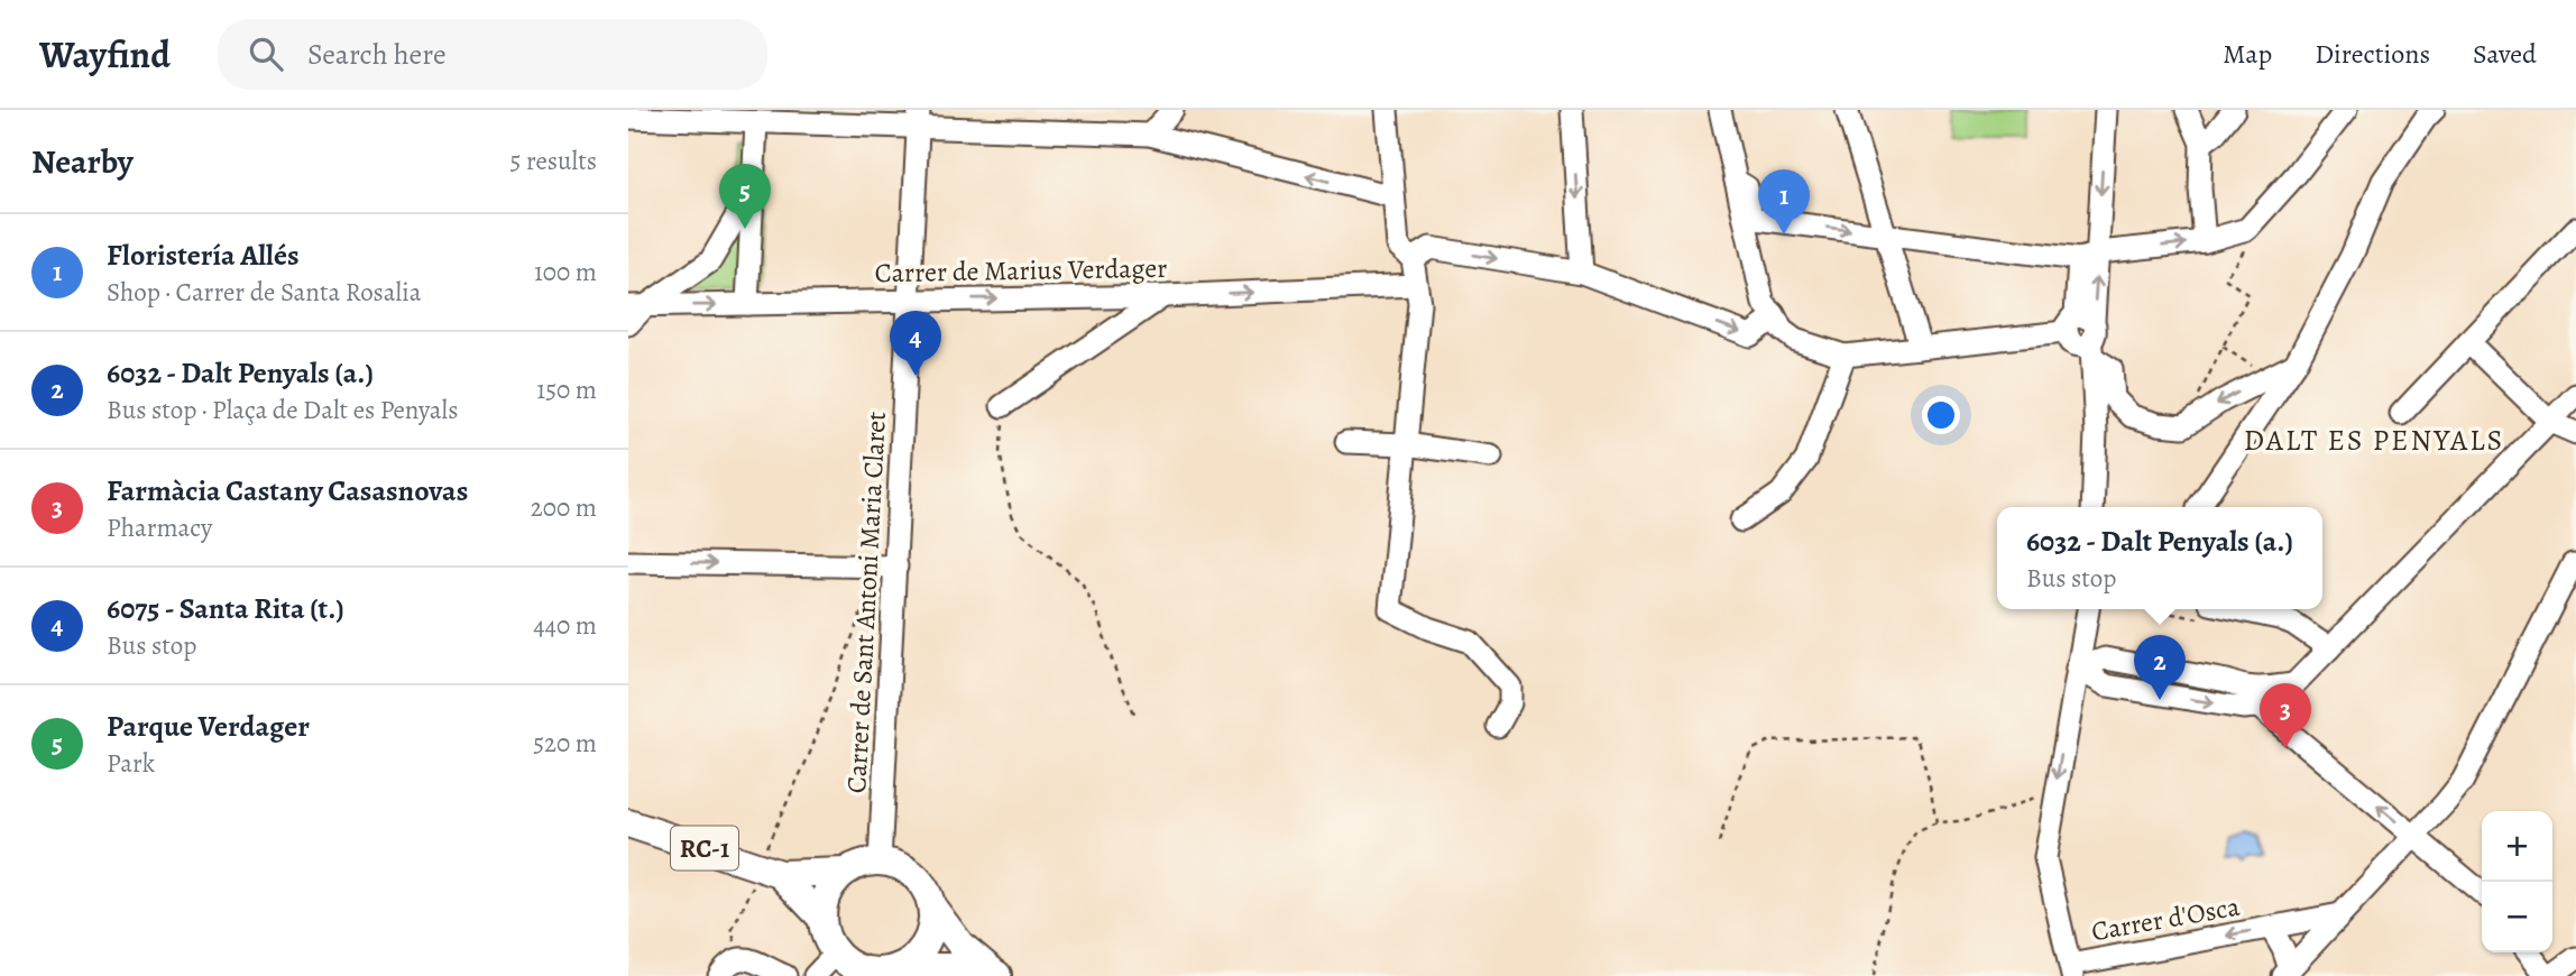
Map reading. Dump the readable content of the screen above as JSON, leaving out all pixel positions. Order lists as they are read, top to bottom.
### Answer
{
  "streets": {
    "main road": ["RC-1"],
    "street": ["Carrer de Marius Verdager", "Carrer de Sant Antoni Maria Claret", "Carrer d'Osca"]
  },
  "crossings": [
    ["Carrer de Marius Verdager", "Carrer de Sant Antoni Maria Claret"],
    ["Carrer de Sant Antoni Maria Claret", "RC-1"]
  ],
  "one_way": ["Carrer d'Osca"],
  "districts": ["DALT ES PENYALS"],
  "page": {
    "header": "Wayfind",
    "search": "Search here",
    "nav": ["Map", "Directions", "Saved"],
    "heading": ["Nearby", "5 results"],
    "pins": [
      "5",
      "1",
      "4",
      "2",
      "3"
    ],
    "list": [
      {
        "mark": "1",
        "name": "Floristería Allés",
        "note": "Shop · Carrer de Santa Rosalia",
        "value": "100 m"
      },
      {
        "mark": "2",
        "name": "6032 - Dalt Penyals (a.)",
        "note": "Bus stop · Plaça de Dalt es Penyals",
        "value": "150 m"
      },
      {
        "mark": "3",
        "name": "Farmàcia Castany Casasnovas",
        "note": "Pharmacy",
        "value": "200 m"
      },
      {
        "mark": "4",
        "name": "6075 - Santa Rita (t.)",
        "note": "Bus stop",
        "value": "440 m"
      },
      {
        "mark": "5",
        "name": "Parque Verdager",
        "note": "Park",
        "value": "520 m"
      }
    ],
    "popup": ["6032 - Dalt Penyals (a.)", "Bus stop"],
    "map_buttons": ["+", "−"]
  }
}
